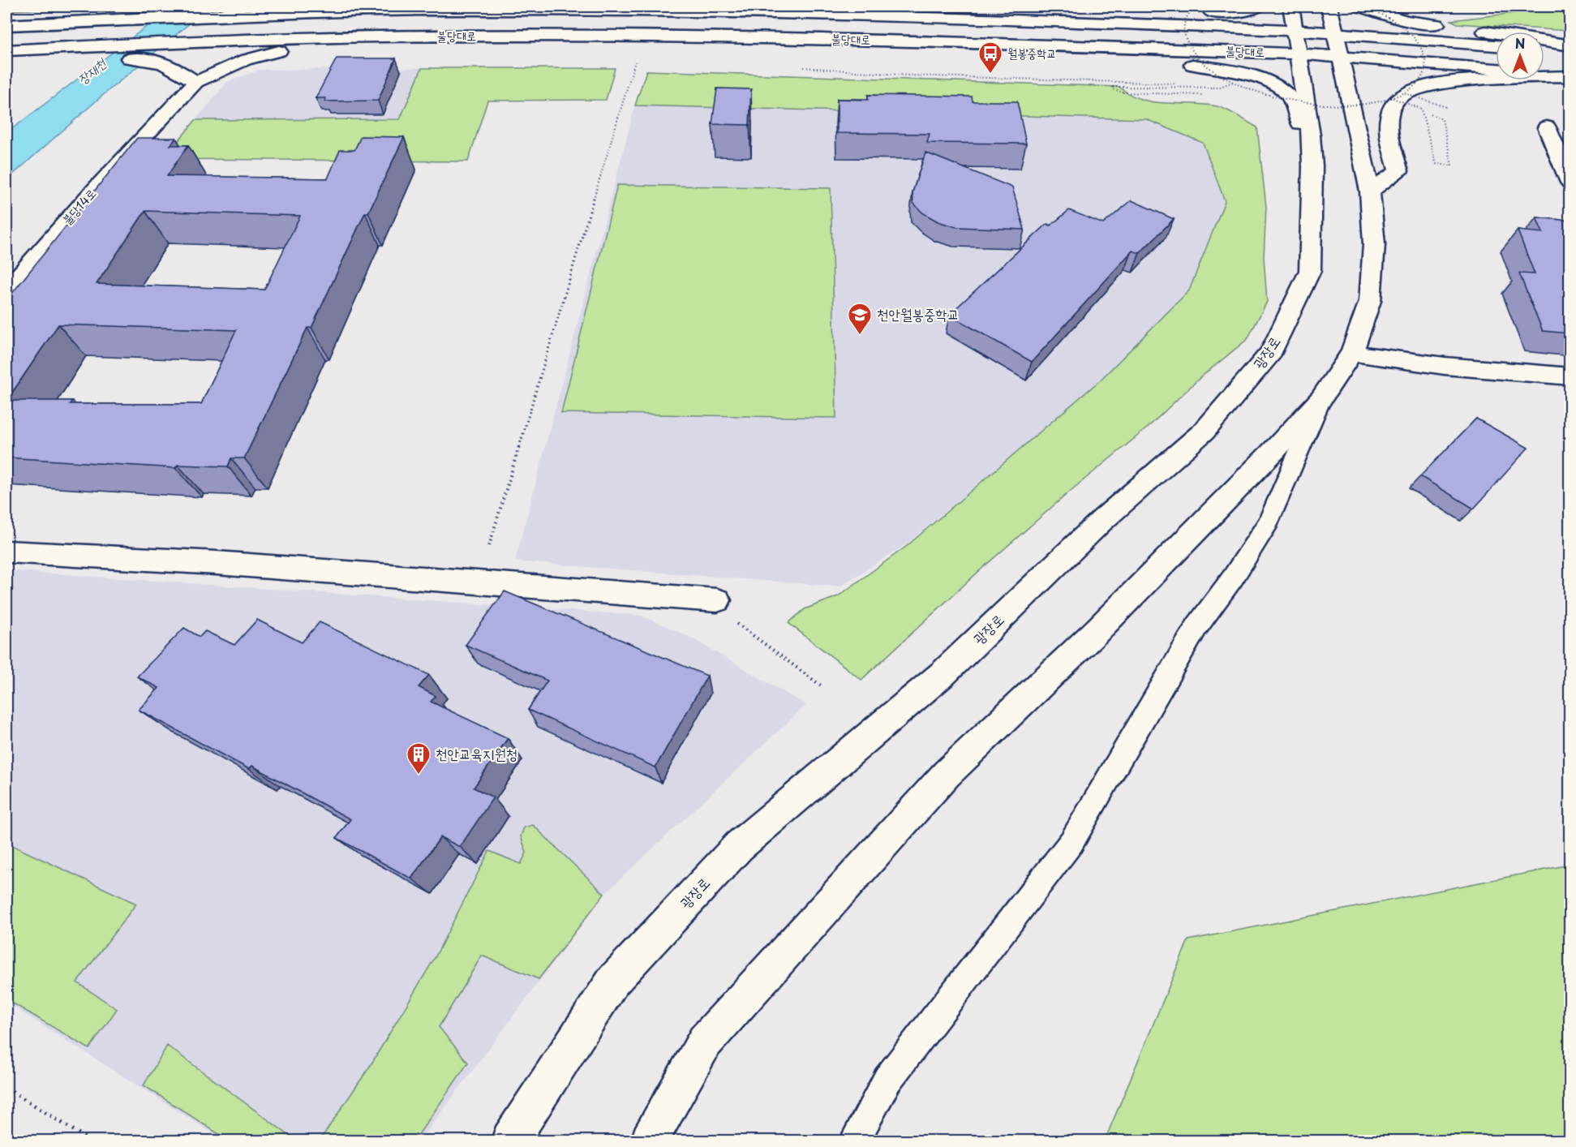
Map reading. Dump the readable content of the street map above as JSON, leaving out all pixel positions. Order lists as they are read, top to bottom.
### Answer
{
  "streets": {
    "main road": ["불당대로", "불당14로", "광장로"]
  },
  "crossings": [
    ["불당대로", "광장로"]
  ],
  "water": ["장재천"],
  "places": {
    "bus stop": ["월봉중학교"],
    "school or university": ["천안월봉중학교"],
    "building": ["천안교육지원청"]
  },
  "north": "top"
}
